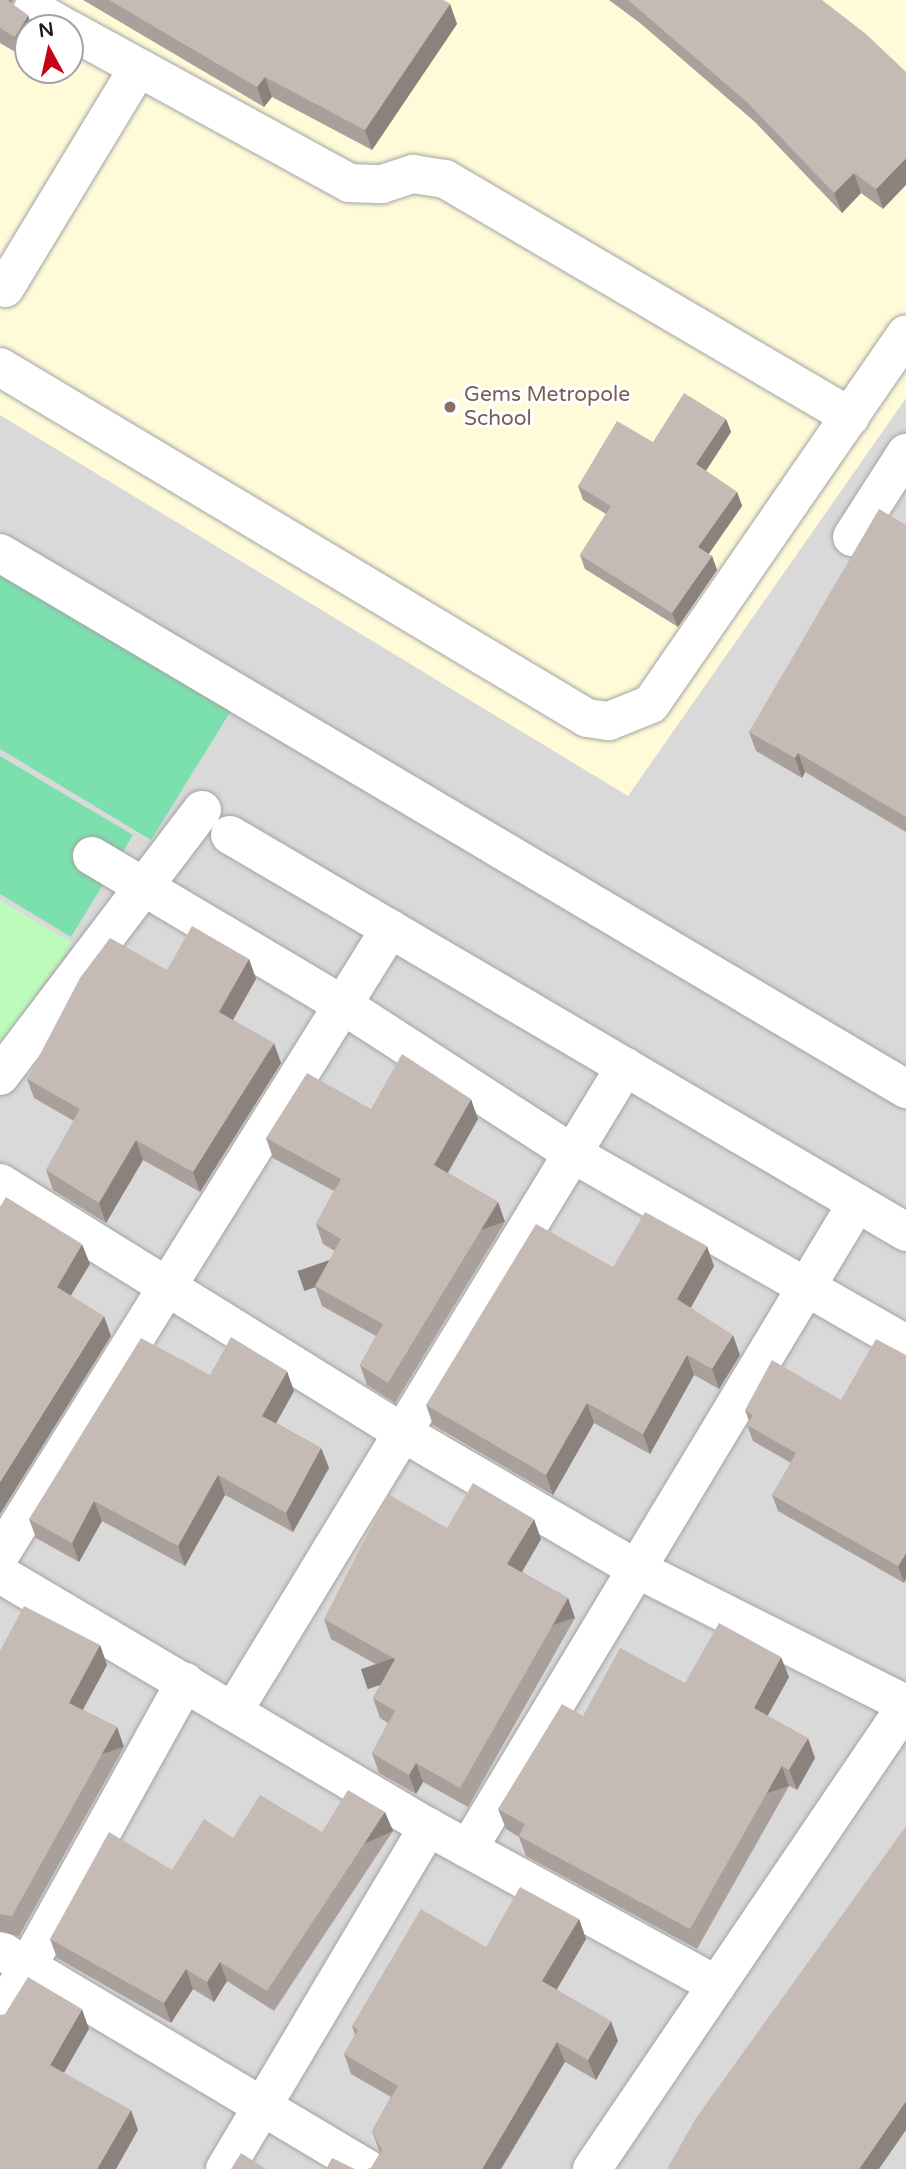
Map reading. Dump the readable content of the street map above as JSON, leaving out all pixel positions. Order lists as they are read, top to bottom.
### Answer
{
  "places": ["Gems Metropole School"],
  "north": "top"
}
